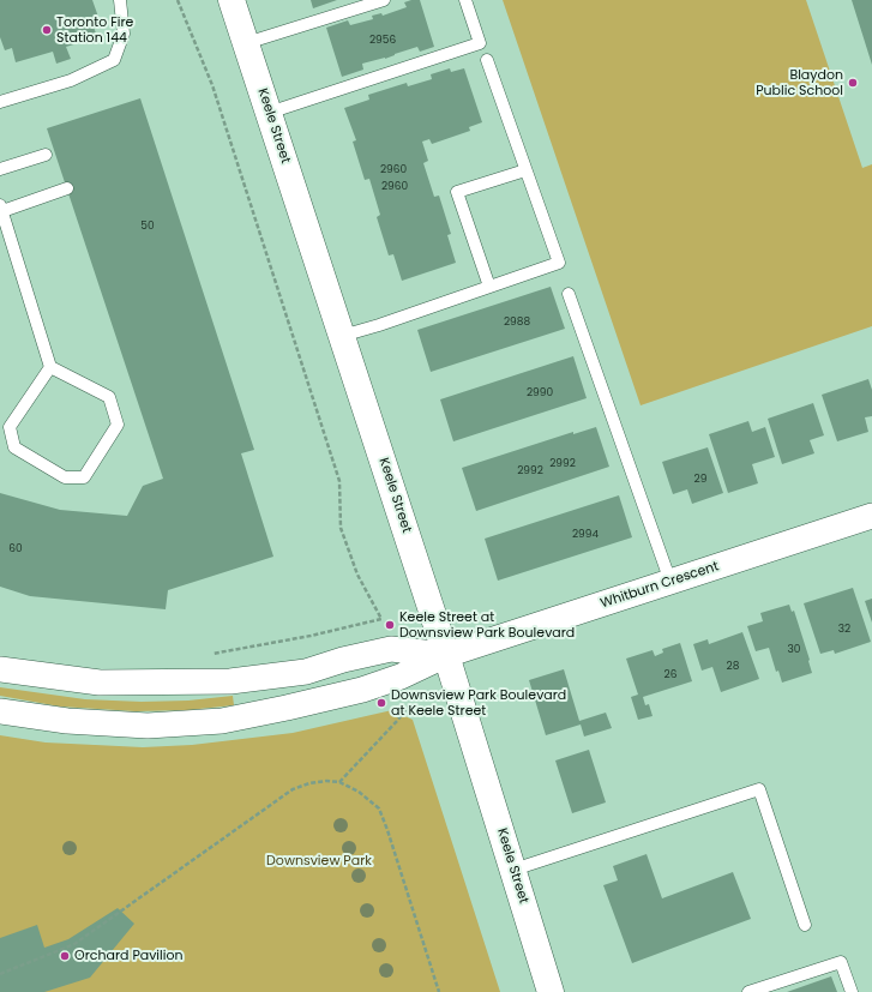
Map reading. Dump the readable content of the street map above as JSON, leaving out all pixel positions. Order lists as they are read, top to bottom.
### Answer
{
  "streets": {
    "main road": ["Keele Street"],
    "street": ["Whitburn Crescent"]
  },
  "crossings": [
    ["Keele Street", "Whitburn Crescent"]
  ],
  "parks": ["Downsview Park"],
  "places": [
    "Toronto Fire Station 144",
    "Blaydon Public School",
    "Keele Street at Downsview Park Boulevard",
    "Downsview Park Boulevard at Keele Street",
    "Orchard Pavilion"
  ],
  "house_numbers": [
    "2956",
    "2960",
    "2960",
    "50",
    "2988",
    "2990",
    "2992",
    "2992",
    "29",
    "2994",
    "60",
    "32",
    "30",
    "28",
    "26"
  ]
}
